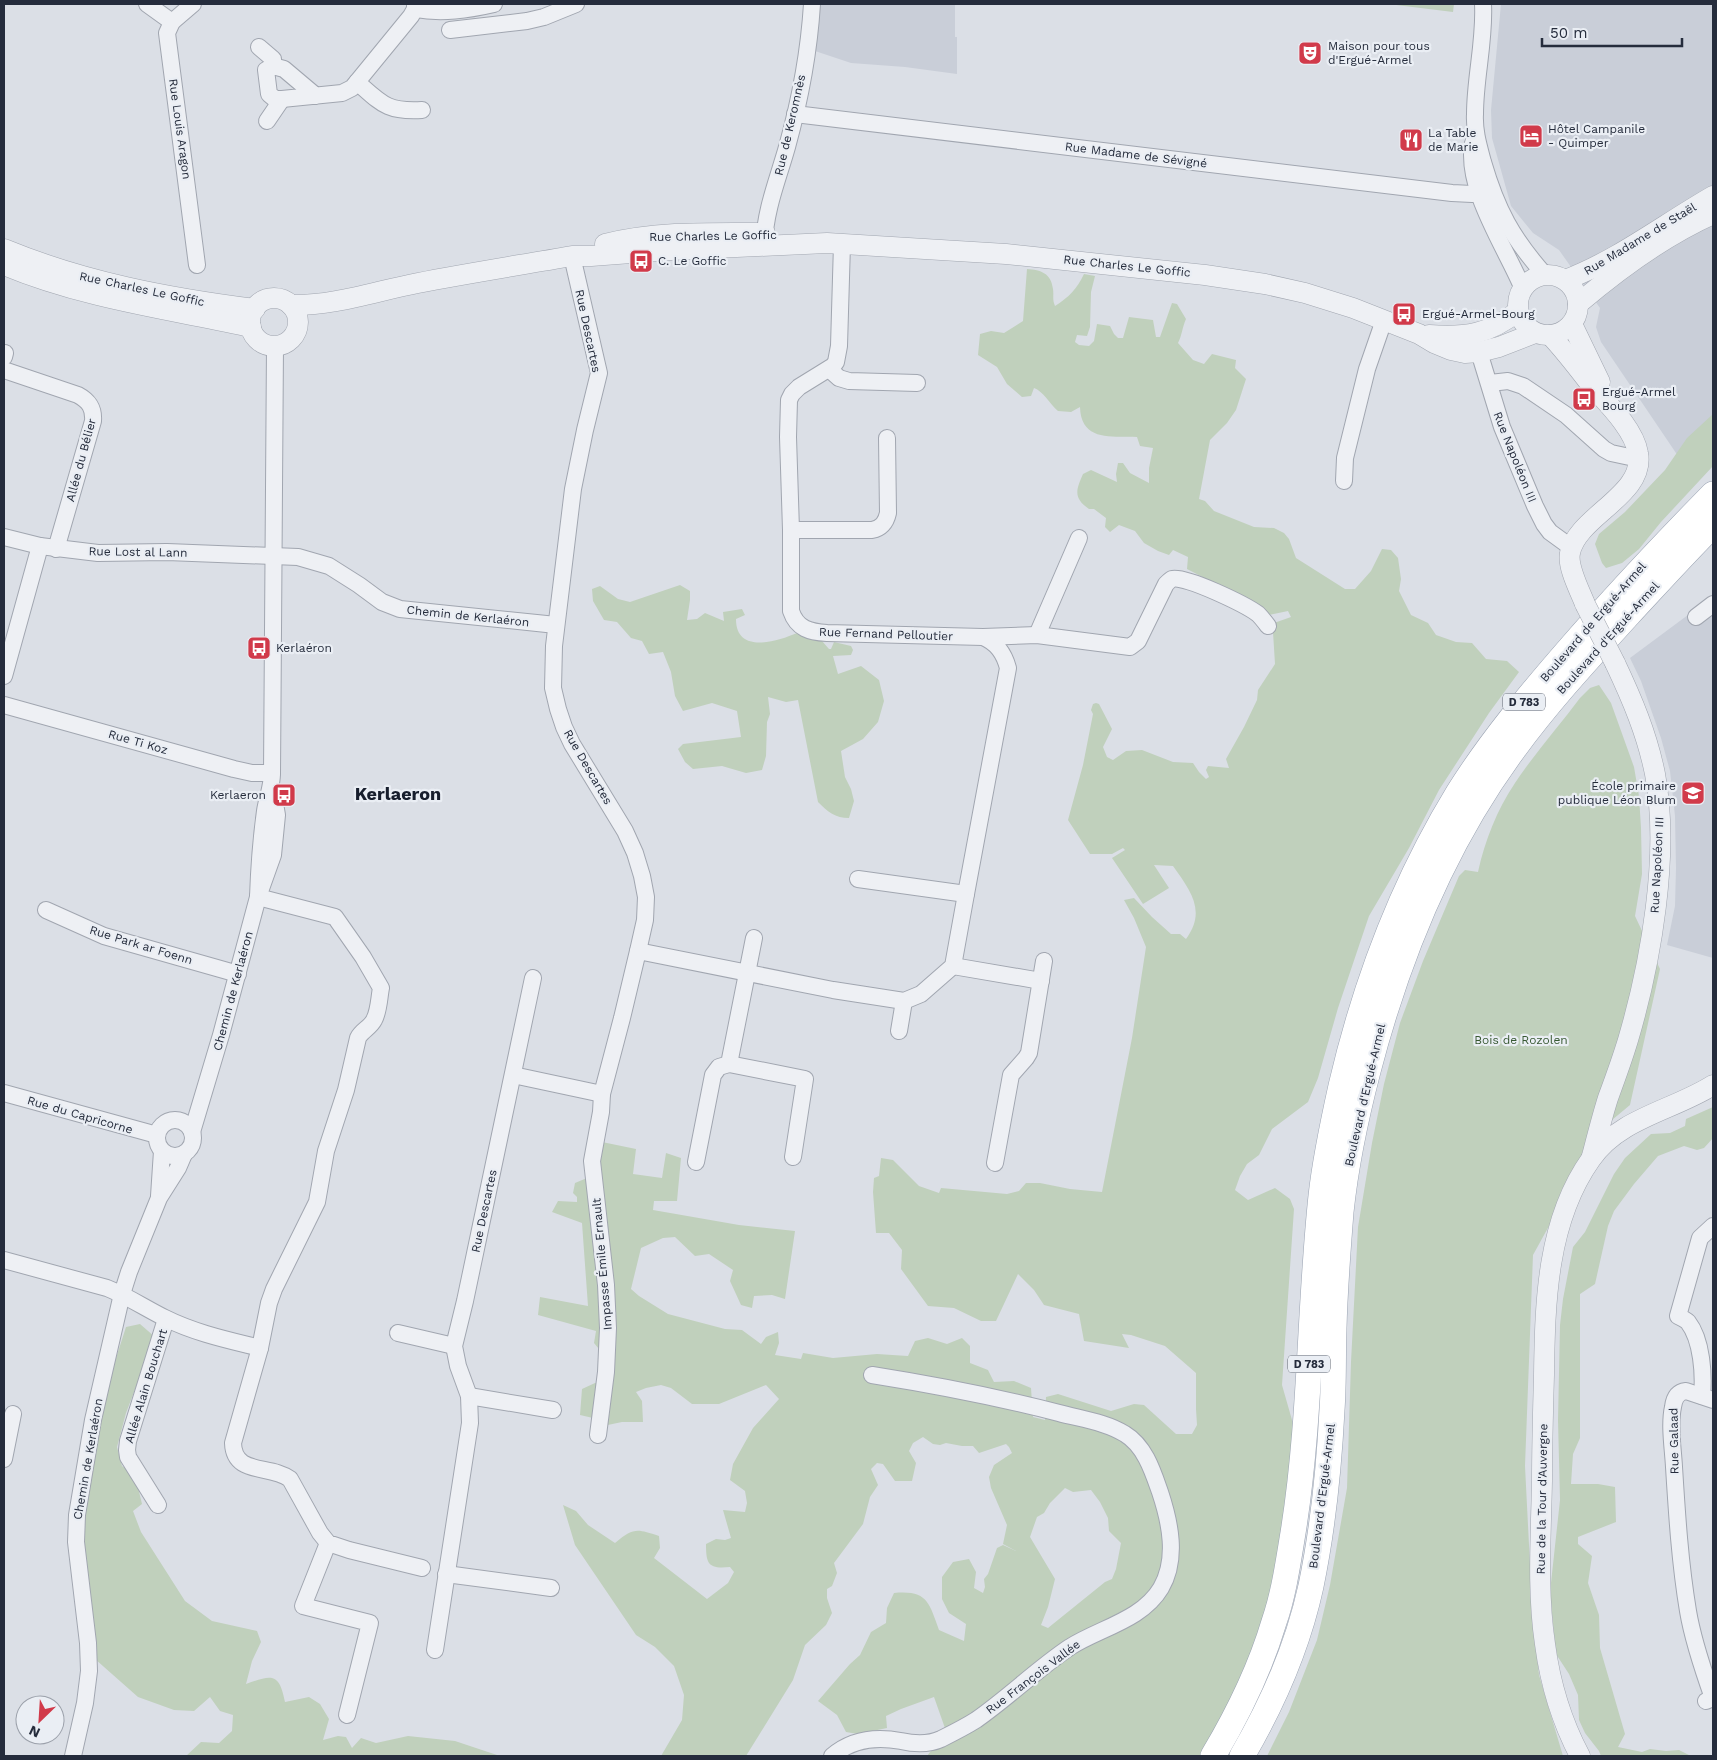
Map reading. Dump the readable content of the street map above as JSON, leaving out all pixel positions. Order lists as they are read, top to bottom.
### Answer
{
  "streets": {
    "main road": ["Boulevard de Ergué-Armel", "Boulevard d'Ergué-Armel", "D 783"],
    "street": [
      "Rue de Keromnès",
      "Rue Louis Aragon",
      "Rue Madame de Sévigné",
      "Rue Charles Le Goffic",
      "Rue Madame de Staël",
      "Rue Descartes",
      "Rue Napoléon III",
      "Allée du Bélier",
      "Rue Lost al Lann",
      "Chemin de Kerlaéron",
      "Rue Fernand Pelloutier",
      "Rue Ti Koz",
      "Rue Park ar Foenn",
      "Rue du Capricorne",
      "Impasse Émile Ernault",
      "Allée Alain Bouchart",
      "Rue Galaad",
      "Rue de la Tour d'Auvergne",
      "Rue François Vallée"
    ]
  },
  "crossings": [
    ["Rue de Keromnès", "Rue Madame de Sévigné"],
    ["Rue de Keromnès", "Rue Charles Le Goffic"],
    ["Rue Charles Le Goffic", "Rue Madame de Staël"],
    ["Rue Charles Le Goffic", "Rue Descartes"],
    ["Rue Charles Le Goffic", "Rue Napoléon III"],
    ["Rue Charles Le Goffic", "Chemin de Kerlaéron"],
    ["Rue Descartes", "Chemin de Kerlaéron"],
    ["Rue Descartes", "Impasse Émile Ernault"],
    ["Rue Napoléon III", "Rue de la Tour d'Auvergne"],
    ["Allée du Bélier", "Rue Lost al Lann"],
    ["Rue Lost al Lann", "Chemin de Kerlaéron"],
    ["Chemin de Kerlaéron", "Rue Ti Koz"],
    ["Chemin de Kerlaéron", "Rue Park ar Foenn"],
    ["Chemin de Kerlaéron", "Rue du Capricorne"],
    ["Boulevard de Ergué-Armel", "Boulevard d'Ergué-Armel"]
  ],
  "districts": ["Kerlaeron"],
  "parks": ["Bois de Rozolen"],
  "places": {
    "theatre": ["Maison pour tous d'Ergué-Armel"],
    "hotel": ["Hôtel Campanile - Quimper"],
    "restaurant": ["La Table de Marie"],
    "bus stop": [
      "C. Le Goffic",
      "Ergué-Armel-Bourg",
      "Ergué-Armel Bourg",
      "Kerlaéron",
      "Kerlaeron"
    ],
    "school or university": ["École primaire publique Léon Blum"]
  },
  "scale_bar": "50 m",
  "north": "bottom left"
}
